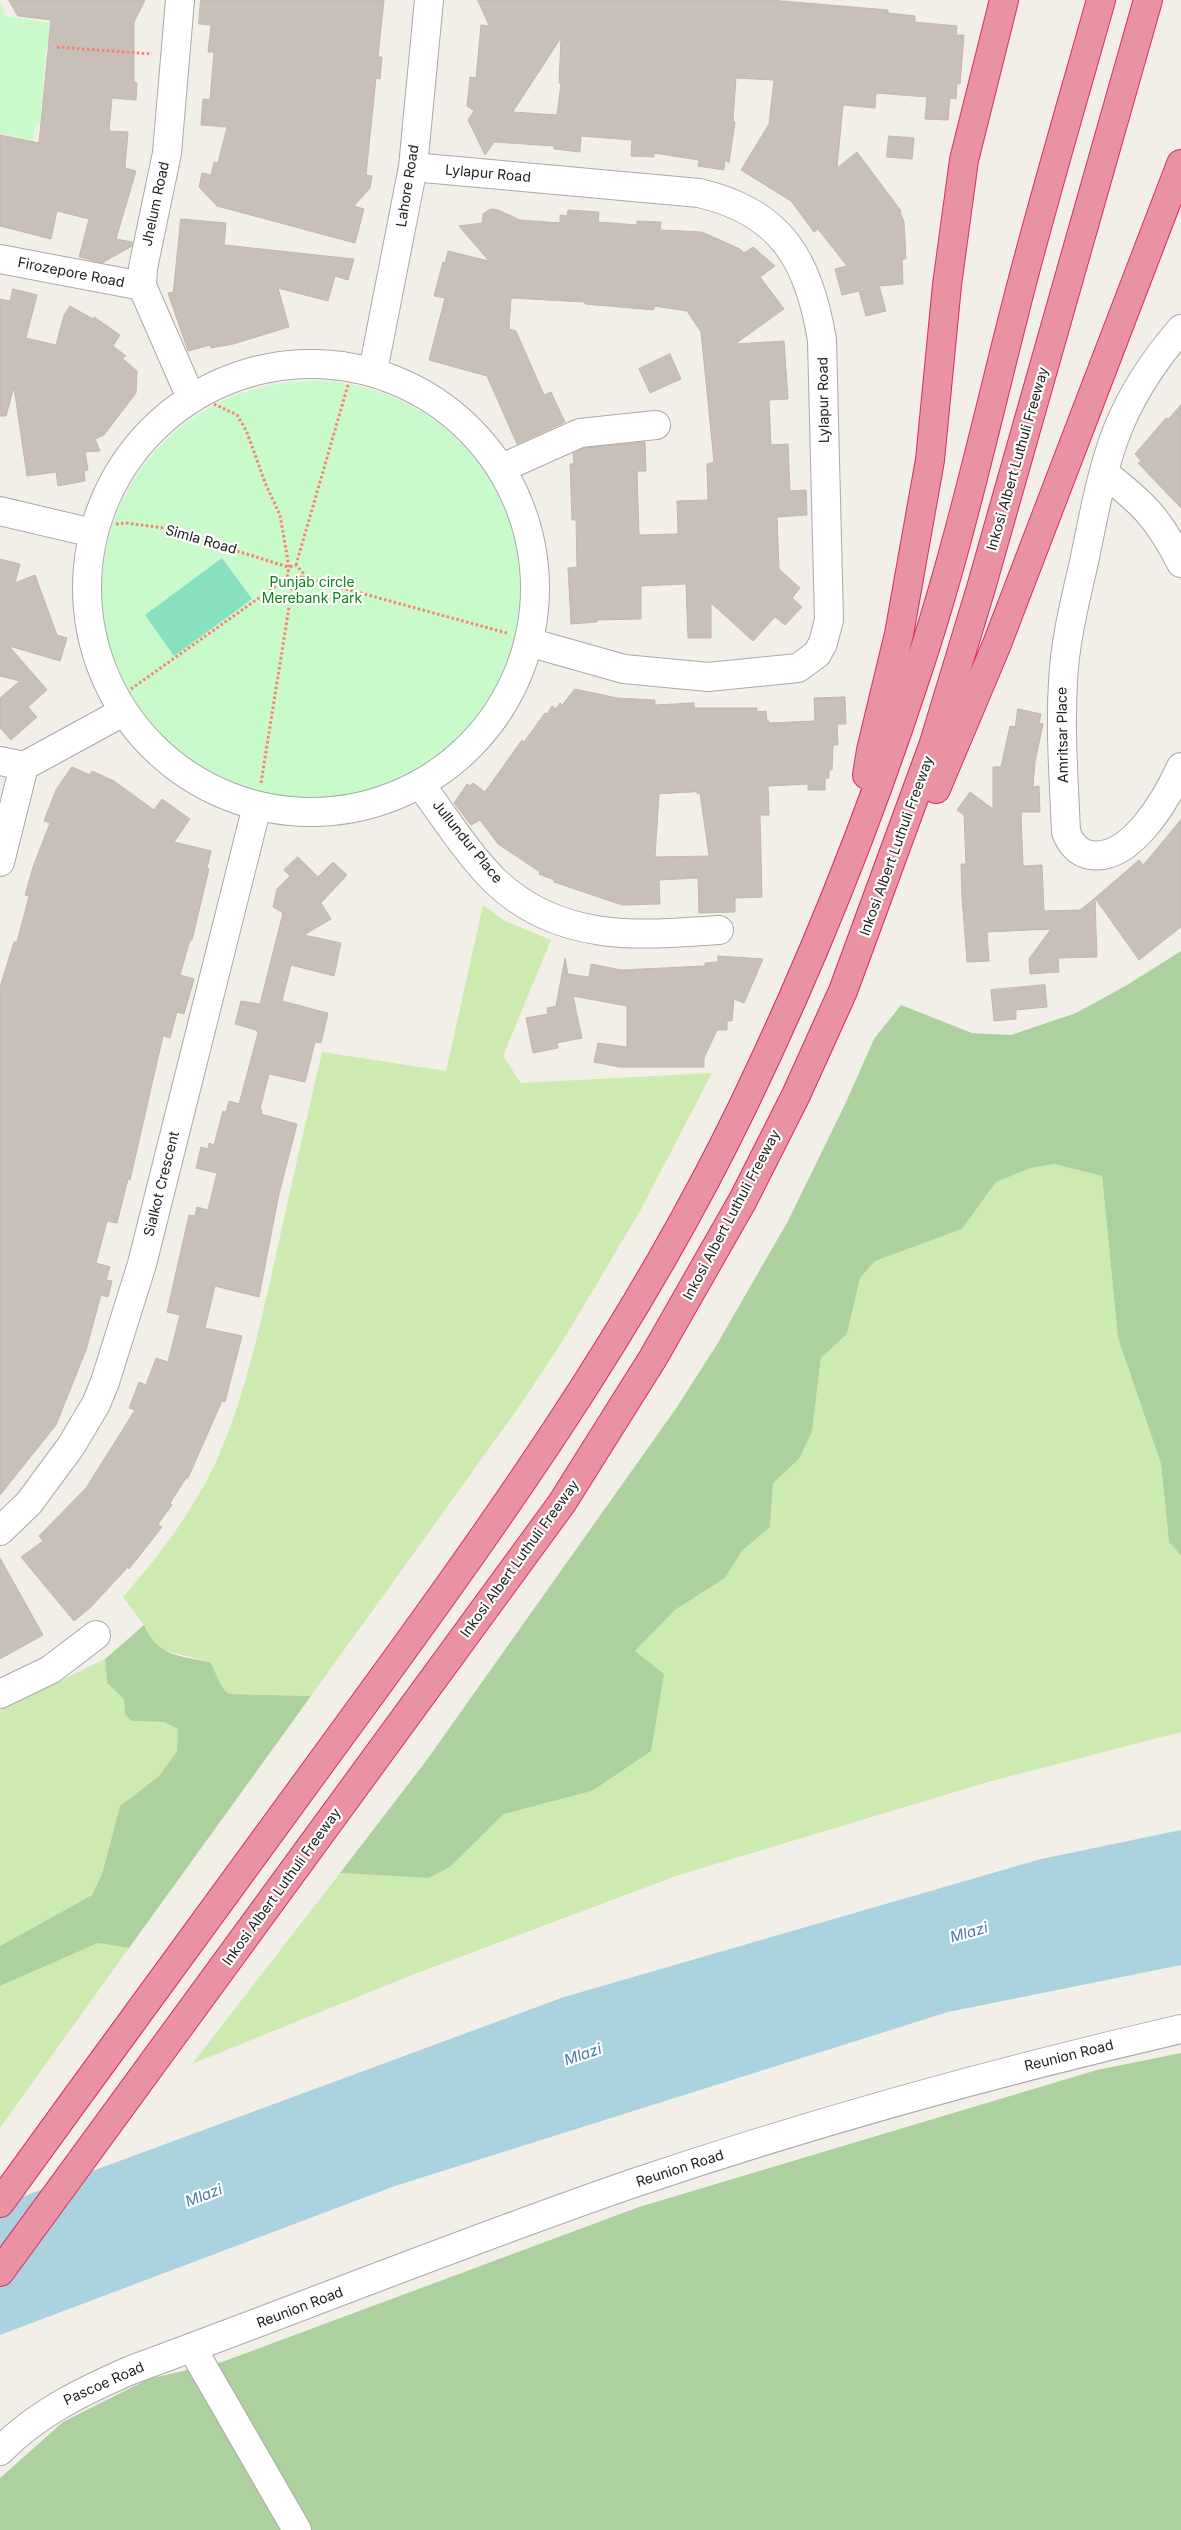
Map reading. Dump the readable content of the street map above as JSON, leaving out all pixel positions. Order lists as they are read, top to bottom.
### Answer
{
  "streets": {
    "highway": ["Inkosi Albert Luthuli Freeway"],
    "street": [
      "Lylapur Road",
      "Lahore Road",
      "Jhelum Road",
      "Firozepore Road",
      "Amritsar Place",
      "Jullundur Place",
      "Sialkot Crescent",
      "Reunion Road",
      "Pascoe Road"
    ],
    "path": ["Simla Road"]
  },
  "crossings": [
    ["Lylapur Road", "Lahore Road"],
    ["Jhelum Road", "Firozepore Road"],
    ["Reunion Road", "Pascoe Road"]
  ],
  "water": ["Mlazi"],
  "parks": ["Punjab circle Merebank Park"]
}
